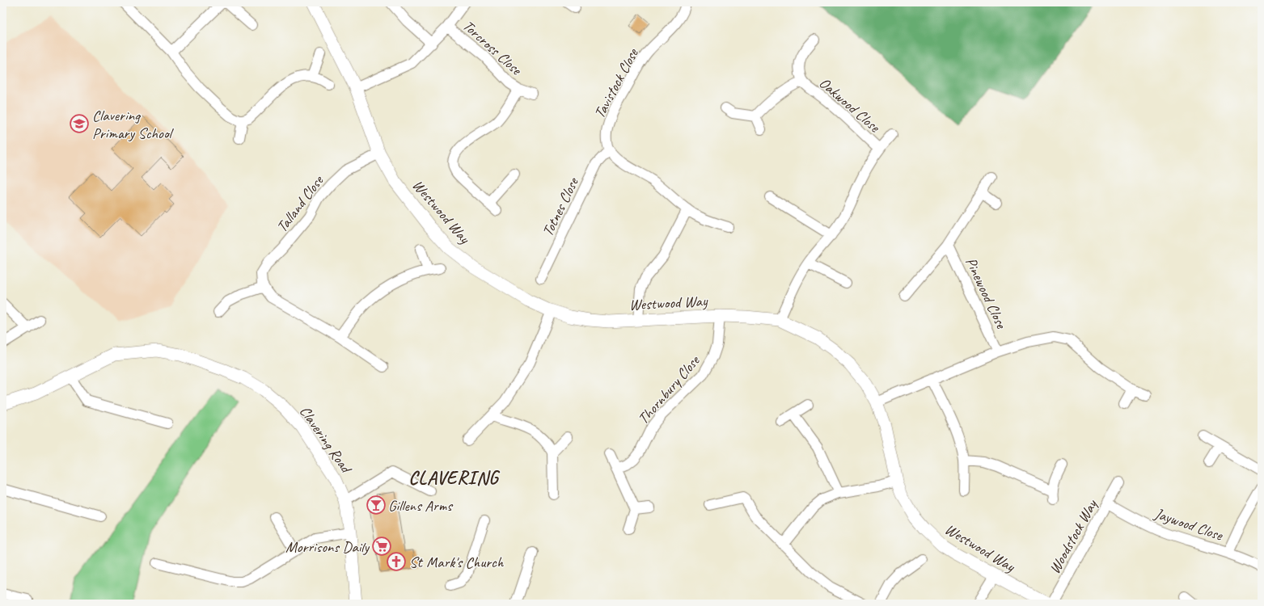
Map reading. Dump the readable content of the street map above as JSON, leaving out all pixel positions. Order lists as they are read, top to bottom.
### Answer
{
  "streets": {
    "street": [
      "Torcross Close",
      "Tavistock Close",
      "Oakwood Close",
      "Talland Close",
      "Totnes Close",
      "Westwood Way",
      "Pinewood Close",
      "Thornbury Close",
      "Clavering Road",
      "Jaywood Close",
      "Woodstock Way"
    ]
  },
  "crossings": [
    ["Torcross Close", "Westwood Way"],
    ["Tavistock Close", "Totnes Close"],
    ["Oakwood Close", "Westwood Way"],
    ["Talland Close", "Westwood Way"],
    ["Westwood Way", "Pinewood Close"],
    ["Westwood Way", "Thornbury Close"],
    ["Jaywood Close", "Woodstock Way"]
  ],
  "districts": ["CLAVERING"],
  "places": {
    "school or university": ["Clavering Primary School"],
    "bar": ["Gillens Arms"],
    "supermarket": ["Morrisons Daily"],
    "church": ["St Mark's Church"]
  }
}
